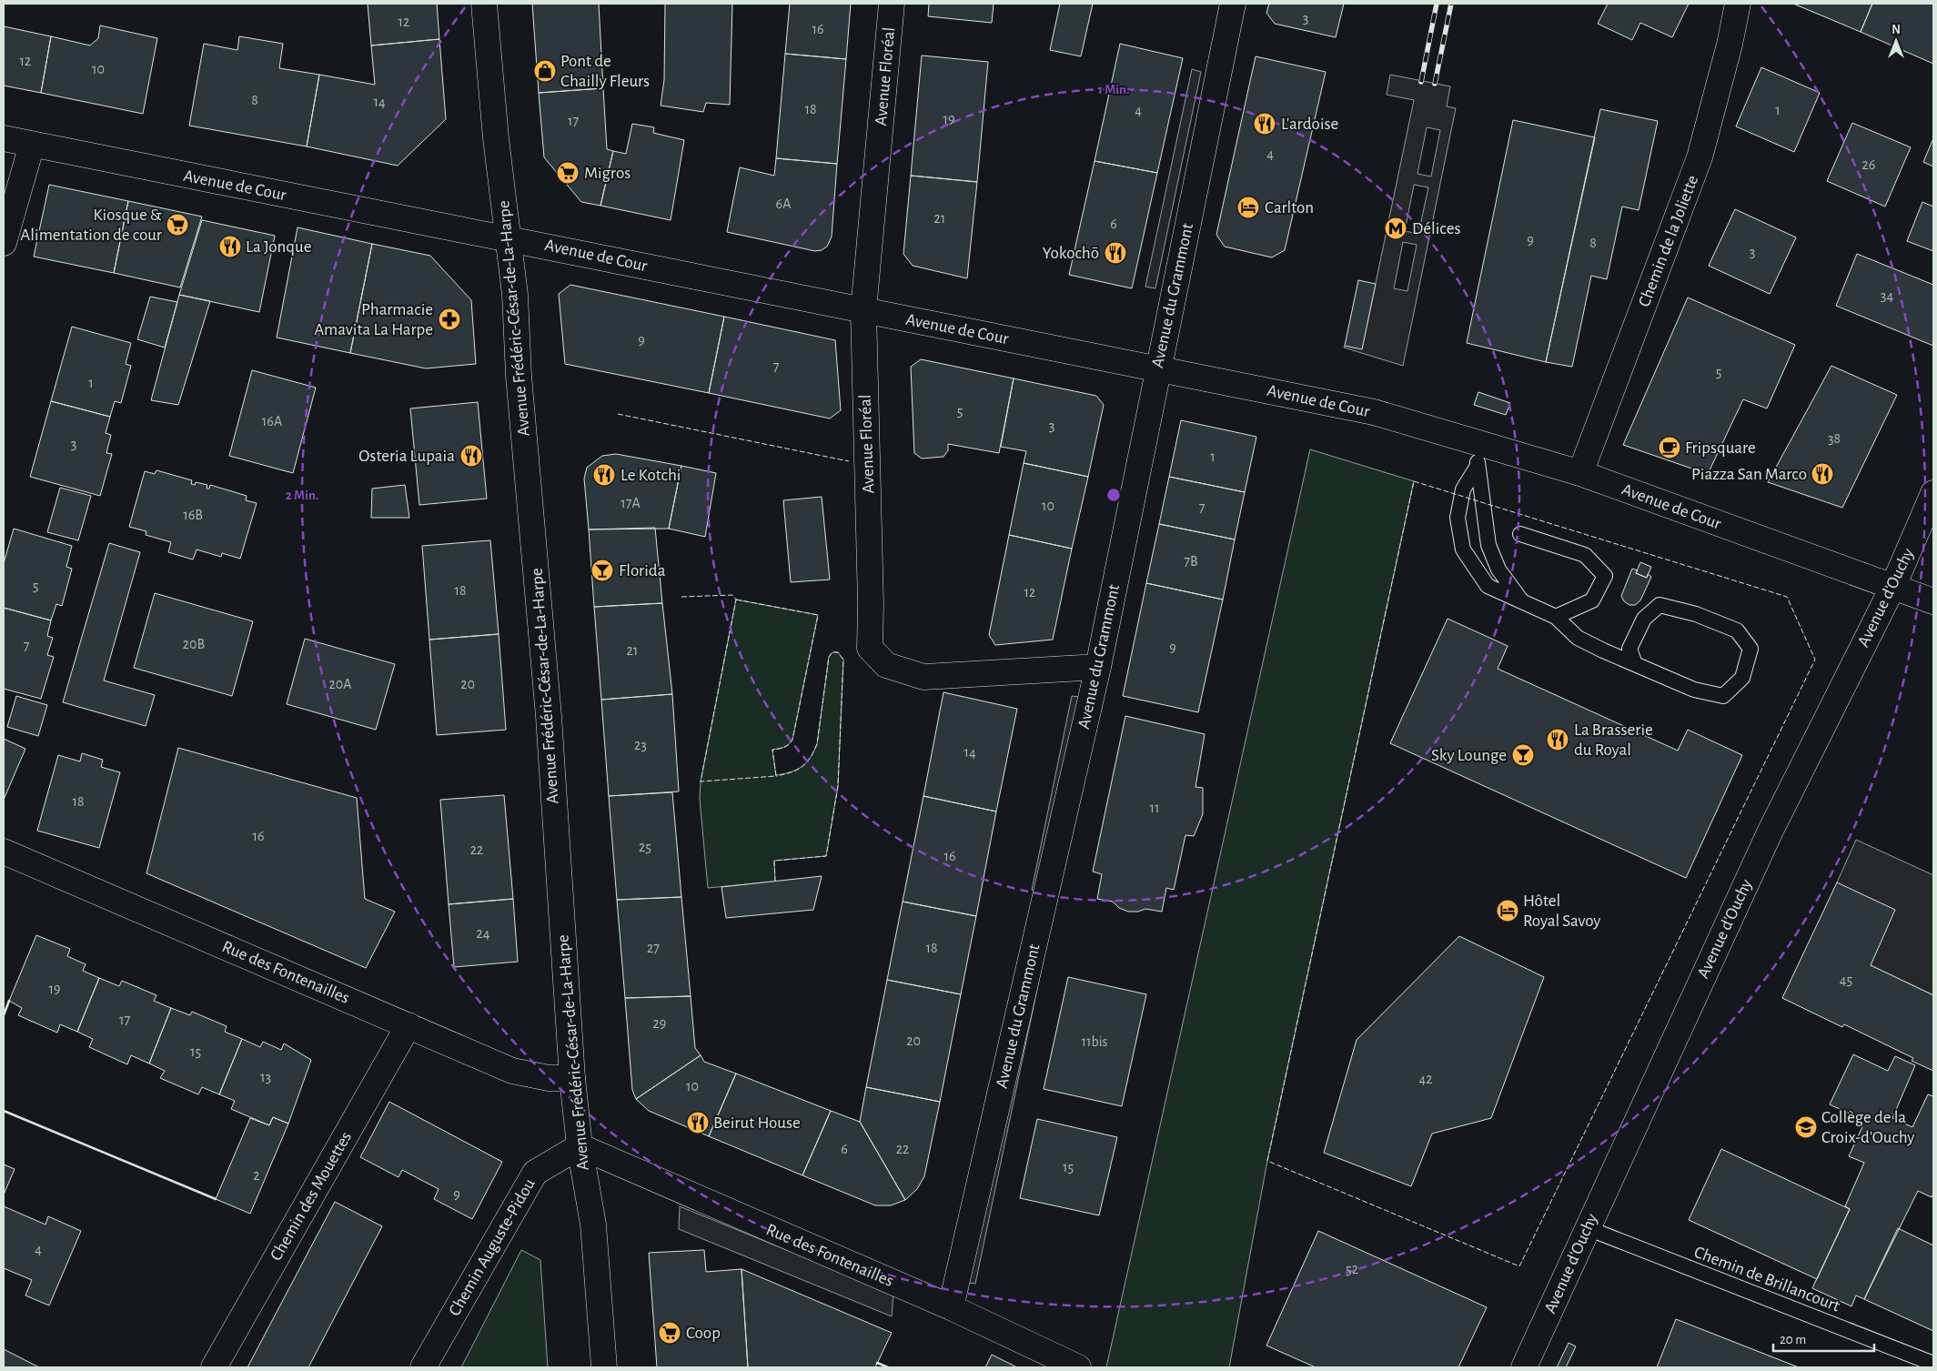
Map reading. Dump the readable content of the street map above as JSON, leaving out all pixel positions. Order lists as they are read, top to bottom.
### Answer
{
  "streets": {
    "street": [
      "Avenue Floréal",
      "Avenue de Cour",
      "Chemin de la Joliette",
      "Avenue du Grammont",
      "Avenue Frédéric-César-de-La-Harpe",
      "Avenue d'Ouchy",
      "Rue des Fontenailles",
      "Chemin des Mouettes",
      "Chemin Auguste-Pidou"
    ],
    "lane": ["Chemin de Brillancourt"]
  },
  "crossings": [
    ["Avenue Floréal", "Avenue de Cour"],
    ["Avenue Floréal", "Avenue du Grammont"],
    ["Avenue de Cour", "Chemin de la Joliette"],
    ["Avenue de Cour", "Avenue du Grammont"],
    ["Avenue de Cour", "Avenue Frédéric-César-de-La-Harpe"],
    ["Avenue de Cour", "Avenue d'Ouchy"],
    ["Avenue du Grammont", "Rue des Fontenailles"],
    ["Avenue Frédéric-César-de-La-Harpe", "Rue des Fontenailles"],
    ["Avenue Frédéric-César-de-La-Harpe", "Chemin Auguste-Pidou"],
    ["Avenue d'Ouchy", "Chemin de Brillancourt"],
    ["Rue des Fontenailles", "Chemin des Mouettes"],
    ["Rue des Fontenailles", "Chemin Auguste-Pidou"]
  ],
  "places": {
    "shop": ["Pont de Chailly Fleurs"],
    "restaurant": [
      "L'ardoise",
      "La Jonque",
      "Yokochō",
      "Osteria Lupaia",
      "Piazza San Marco",
      "Le Kotchi",
      "La Brasserie du Royal",
      "Beirut House"
    ],
    "supermarket": ["Migros", "Kiosque & Alimentation de cour", "Coop"],
    "hotel": ["Carlton", "Hôtel Royal Savoy"],
    "metro station": ["Délices"],
    "pharmacy": ["Pharmacie Amavita La Harpe"],
    "cafe": ["Fripsquare"],
    "bar": ["Florida", "Sky Lounge"],
    "school or university": ["Collège de la Croix-d'Ouchy"]
  },
  "house_numbers": [
    "3",
    "12",
    "16",
    "12",
    "10",
    "8",
    "14",
    "18",
    "4",
    "1",
    "19",
    "17",
    "4",
    "26",
    "6A",
    "21",
    "6",
    "9",
    "8",
    "3",
    "34",
    "9",
    "7",
    "5",
    "1",
    "5",
    "16A",
    "3",
    "38",
    "3",
    "1",
    "17A",
    "10",
    "7",
    "16B",
    "7B",
    "5",
    "18",
    "12",
    "20B",
    "7",
    "9",
    "21",
    "20A",
    "20",
    "23",
    "14",
    "18",
    "11",
    "16",
    "25",
    "22",
    "16",
    "24",
    "27",
    "18",
    "45",
    "19",
    "17",
    "29",
    "20",
    "11bis",
    "15",
    "13",
    "42",
    "10",
    "6",
    "22",
    "15",
    "2",
    "9",
    "4",
    "52"
  ],
  "scale_bar": "20 m",
  "north": "top",
  "rings": ["1 Min.", "2 Min."]
}
